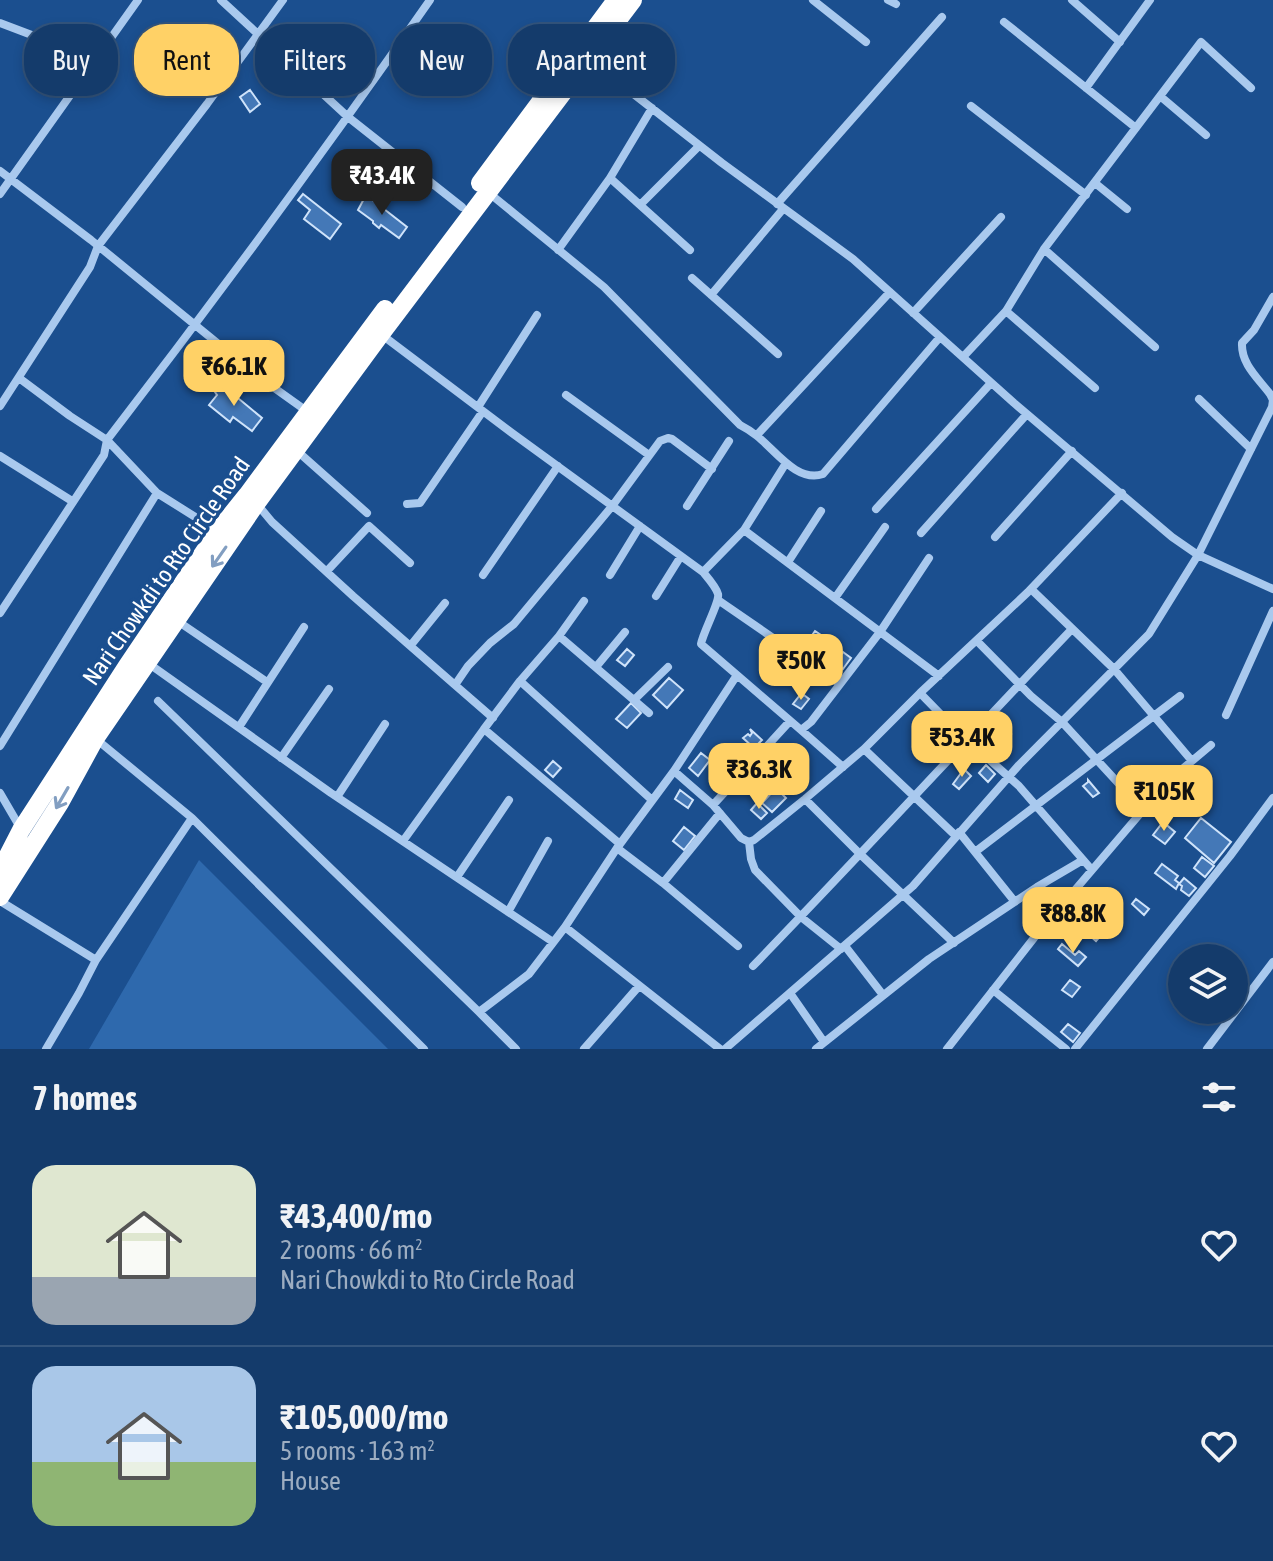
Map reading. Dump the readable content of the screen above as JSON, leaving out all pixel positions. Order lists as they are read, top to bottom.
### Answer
{
  "streets": {
    "highway": ["Nari Chowkdi to Rto Circle Road"]
  },
  "page": {
    "chip": [
      "Buy",
      "Rent",
      "Filters",
      "New",
      "Apartment"
    ],
    "price": [
      "₹43.4K",
      "₹66.1K",
      "₹50K",
      "₹53.4K",
      "₹36.3K",
      "₹105K",
      "₹88.8K"
    ],
    "heading": "7 homes",
    "list": [
      {
        "name": "₹43,400/mo",
        "note": "2 rooms · 66 m² · Nari Chowkdi to Rto Circle Road"
      },
      {
        "name": "₹105,000/mo",
        "note": "5 rooms · 163 m² · House"
      }
    ]
  }
}
